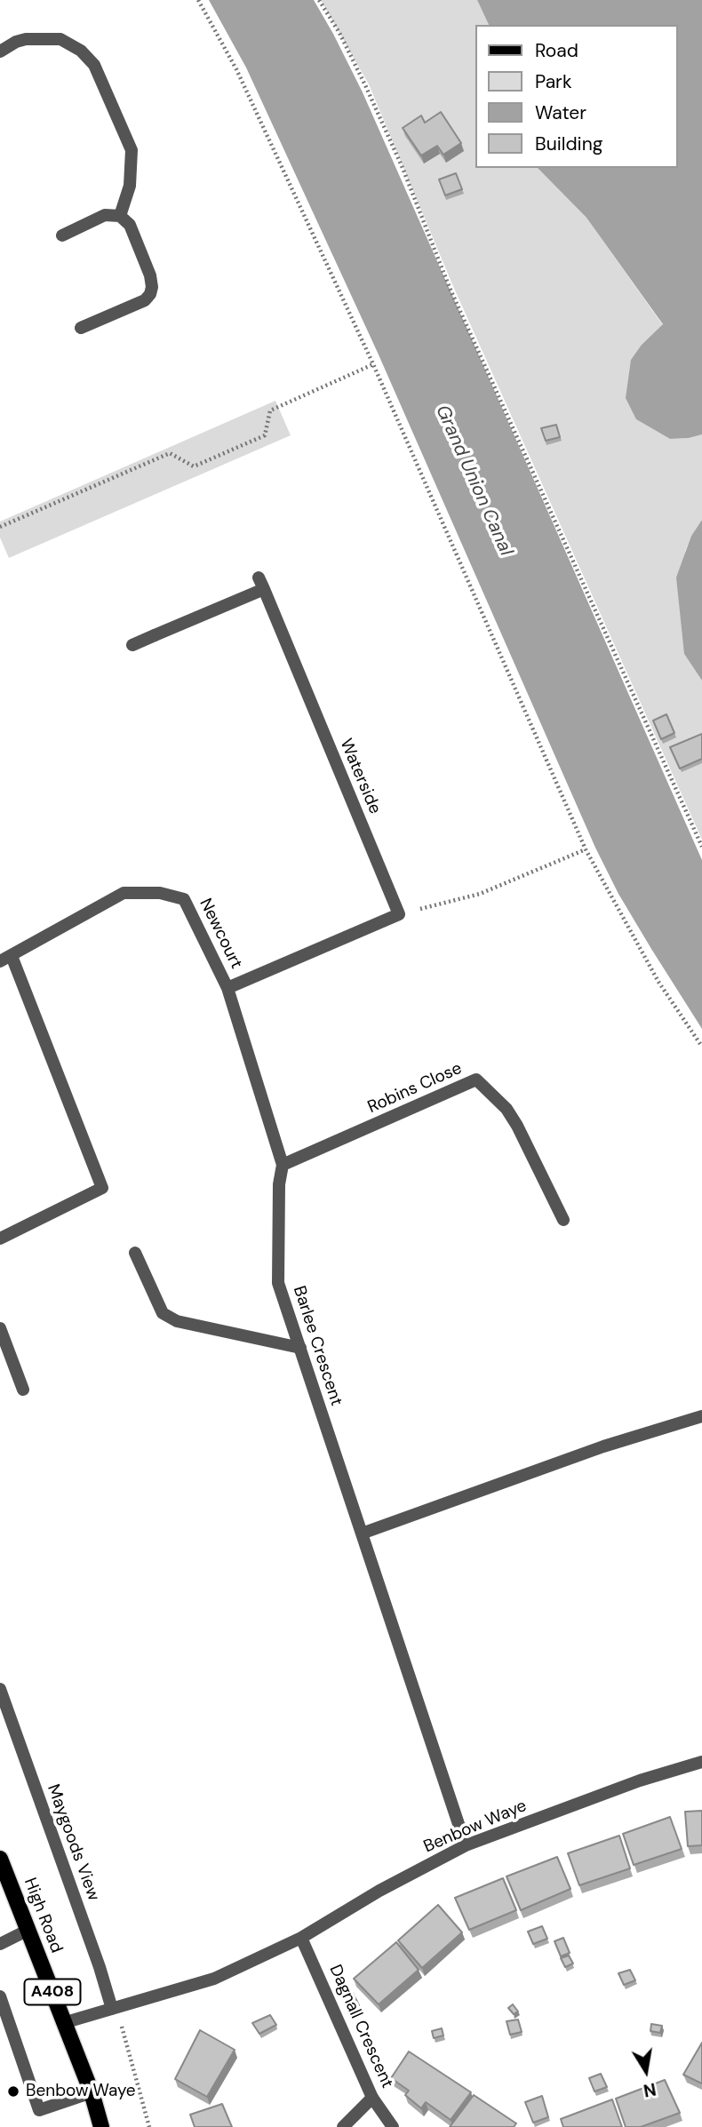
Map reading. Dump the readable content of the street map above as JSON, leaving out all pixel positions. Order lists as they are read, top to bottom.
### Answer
{
  "streets": {
    "main road": ["High Road", "A408"],
    "street": [
      "Waterside",
      "Newcourt",
      "Robins Close",
      "Barlee Crescent",
      "Benbow Waye",
      "Maygoods View",
      "Dagnall Crescent"
    ]
  },
  "crossings": [
    ["Newcourt", "Robins Close"],
    ["Newcourt", "Barlee Crescent"],
    ["Robins Close", "Barlee Crescent"],
    ["Barlee Crescent", "Benbow Waye"],
    ["Benbow Waye", "Maygoods View"],
    ["Benbow Waye", "High Road"],
    ["Benbow Waye", "Dagnall Crescent"]
  ],
  "water": ["Grand Union Canal"],
  "places": ["Benbow Waye"],
  "legend": [
    "Road",
    "Park",
    "Water",
    "Building"
  ],
  "north": "bottom"
}
